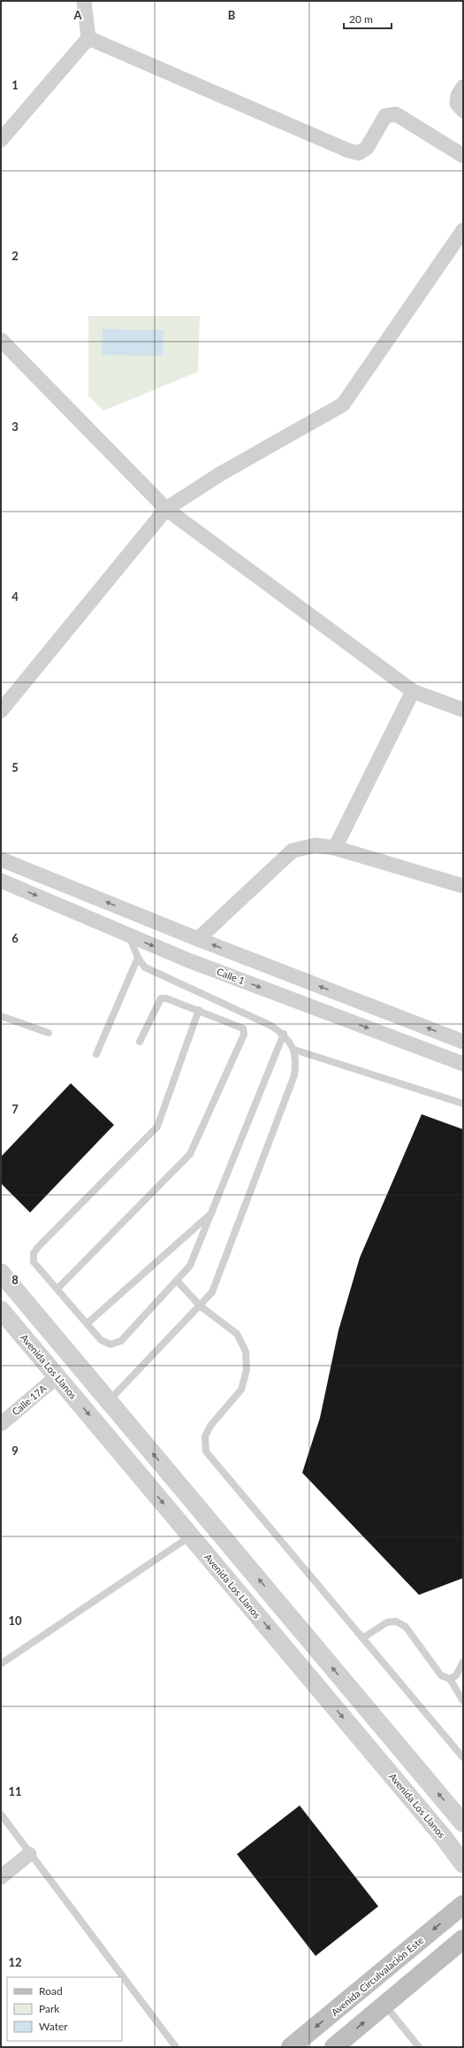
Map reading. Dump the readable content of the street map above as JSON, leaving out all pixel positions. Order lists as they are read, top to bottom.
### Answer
{
  "streets": {
    "main road": ["Avenida Circulvalación Este"],
    "street": ["Calle 1", "Avenida Los Llanos", "Calle 17A"]
  },
  "crossings": [
    ["Avenida Los Llanos", "Calle 17A"]
  ],
  "legend": ["Road", "Park", "Water"],
  "scale_bar": "20 m",
  "grid": {
    "columns": ["A", "B"],
    "rows": [
      "1",
      "2",
      "3",
      "4",
      "5",
      "6",
      "7",
      "8",
      "9",
      "10",
      "11",
      "12"
    ]
  }
}
